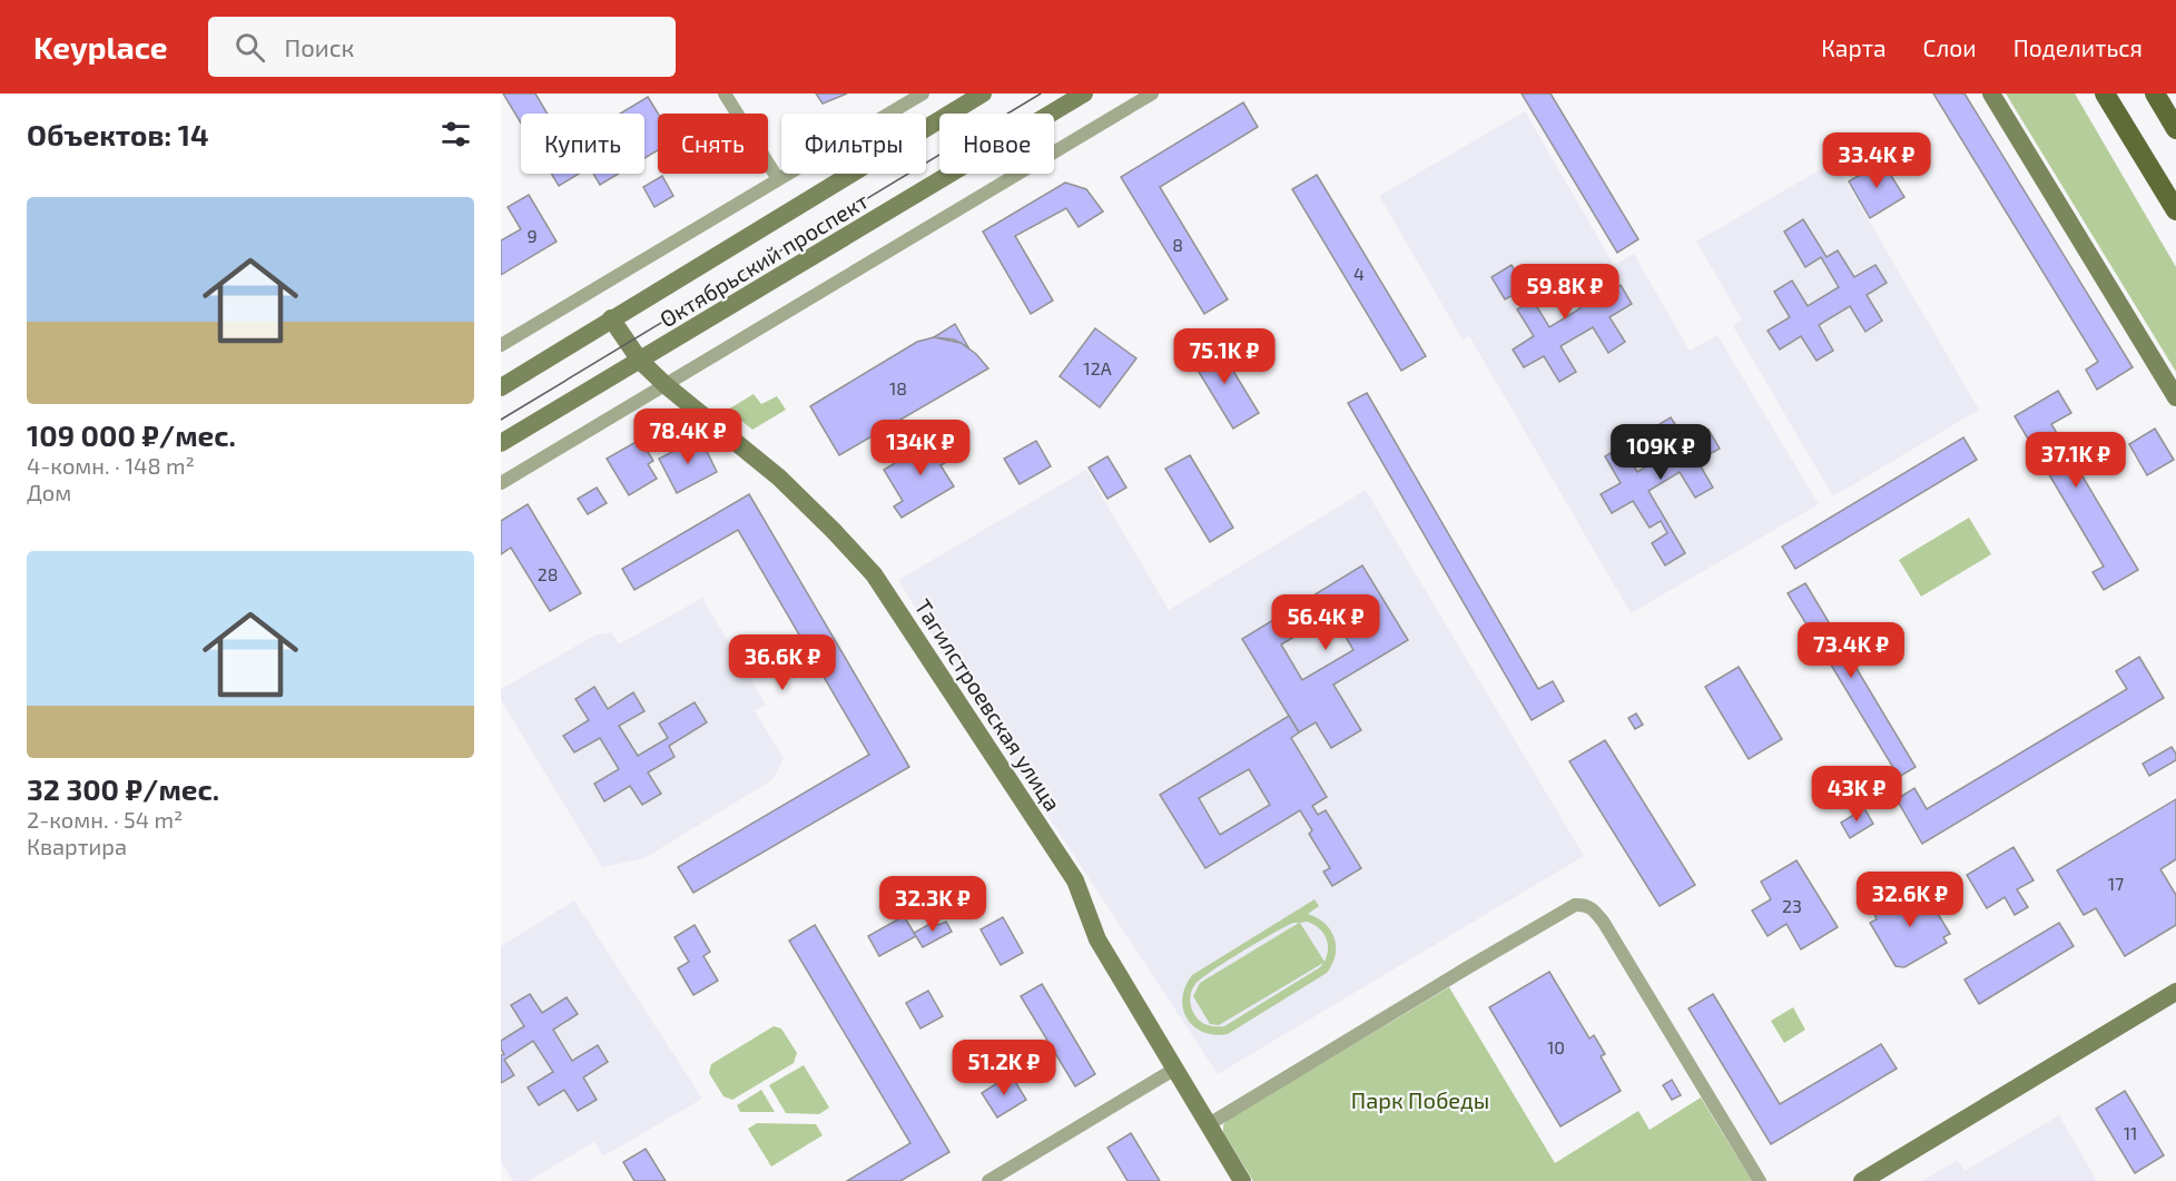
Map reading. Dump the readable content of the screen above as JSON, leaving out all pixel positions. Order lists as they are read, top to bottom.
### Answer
{
  "streets": {
    "street": ["Октябрьский проспект", "Тагилстроевская улица"]
  },
  "crossings": [
    ["Октябрьский проспект", "Тагилстроевская улица"]
  ],
  "parks": ["Парк Победы"],
  "house_numbers": [
    "9",
    "8",
    "4",
    "12А",
    "18",
    "28",
    "17",
    "23",
    "10",
    "11"
  ],
  "page": {
    "header": "Keyplace",
    "search": "Поиск",
    "nav": ["Карта", "Слои", "Поделиться"],
    "heading": "Объектов: 14",
    "chip": [
      "Купить",
      "Снять",
      "Фильтры",
      "Новое"
    ],
    "price": [
      "33.4K ₽",
      "59.8K ₽",
      "75.1K ₽",
      "78.4K ₽",
      "134K ₽",
      "109K ₽",
      "37.1K ₽",
      "56.4K ₽",
      "73.4K ₽",
      "36.6K ₽",
      "43K ₽",
      "32.6K ₽",
      "32.3K ₽",
      "51.2K ₽"
    ],
    "list": [
      {
        "name": "109 000 ₽/мес.",
        "note": "4-комн. · 148 m² · Дом"
      },
      {
        "name": "32 300 ₽/мес.",
        "note": "2-комн. · 54 m² · Квартира"
      }
    ]
  }
}
